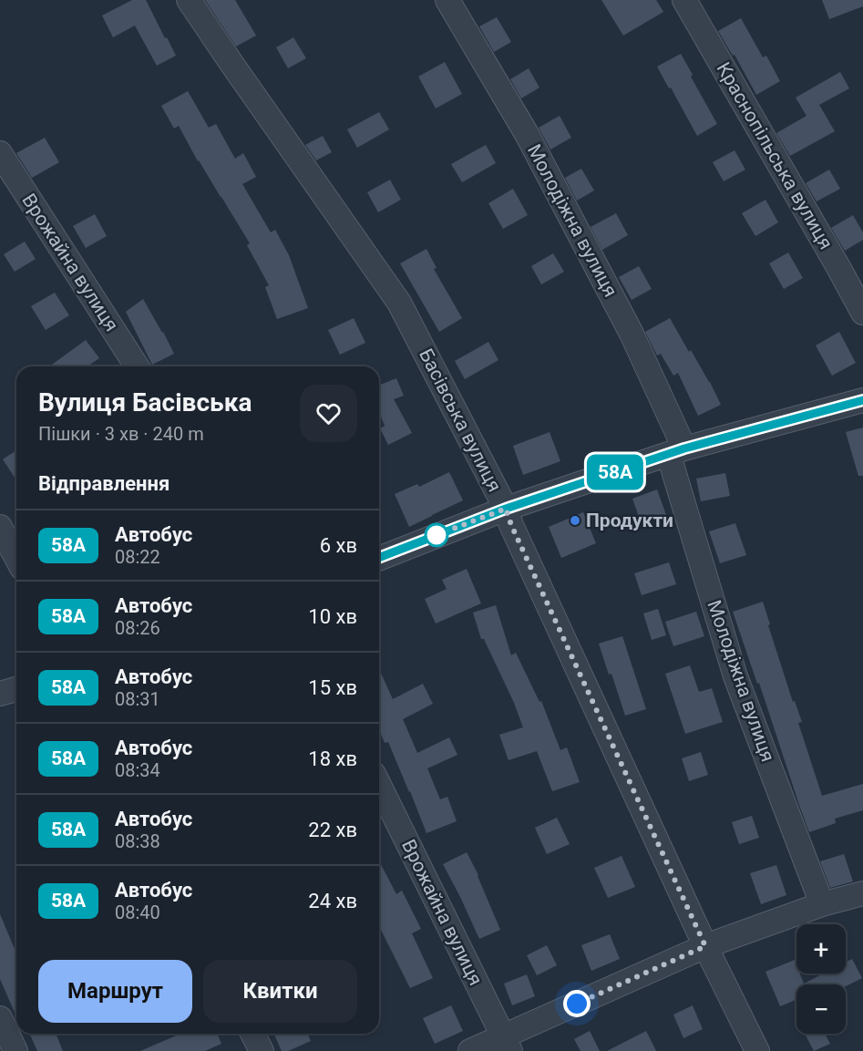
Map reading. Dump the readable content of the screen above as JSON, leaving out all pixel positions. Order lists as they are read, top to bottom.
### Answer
{
  "streets": {
    "street": [
      "Краснопільська вулиця",
      "Молодіжна вулиця",
      "Врожайна вулиця",
      "Басівська вулиця"
    ]
  },
  "places": ["Продукти"],
  "lines": ["bus line 58А"],
  "page": {
    "on_map": "58А",
    "heading": [
      ["Вулиця Басівська", "Пішки · 3 хв · 240 m"],
      "Відправлення"
    ],
    "list": [
      {
        "mark": "58А",
        "name": "Автобус",
        "note": "08:22",
        "value": "6 хв"
      },
      {
        "mark": "58А",
        "name": "Автобус",
        "note": "08:26",
        "value": "10 хв"
      },
      {
        "mark": "58А",
        "name": "Автобус",
        "note": "08:31",
        "value": "15 хв"
      },
      {
        "mark": "58А",
        "name": "Автобус",
        "note": "08:34",
        "value": "18 хв"
      },
      {
        "mark": "58А",
        "name": "Автобус",
        "note": "08:38",
        "value": "22 хв"
      },
      {
        "mark": "58А",
        "name": "Автобус",
        "note": "08:40",
        "value": "24 хв"
      }
    ],
    "map_buttons": ["+", "−"],
    "buttons": ["Маршрут", "Квитки"]
  }
}
